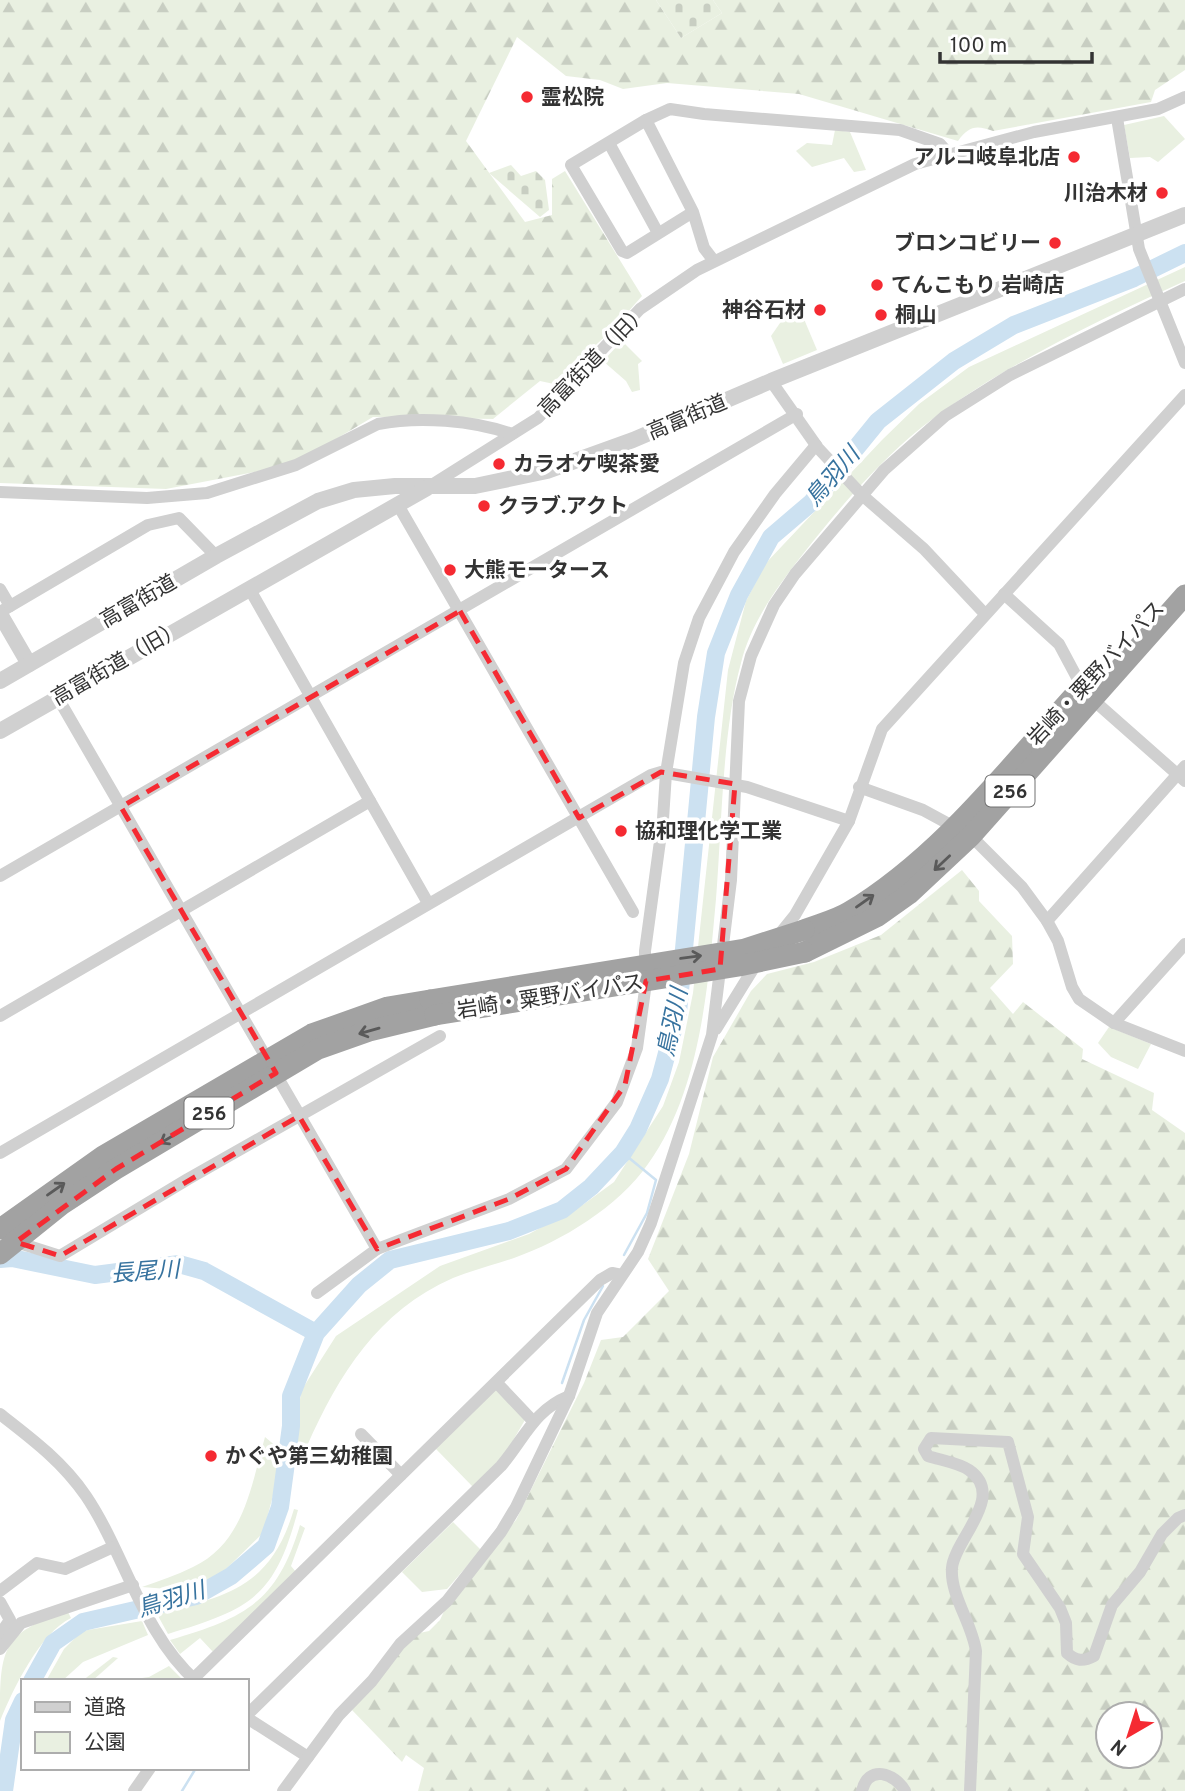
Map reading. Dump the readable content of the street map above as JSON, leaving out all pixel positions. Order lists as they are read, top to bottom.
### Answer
{
  "streets": {
    "highway": ["岩崎・粟野バイパス", "256"],
    "street": ["高富街道（旧）", "高富街道"]
  },
  "crossings": [
    ["高富街道（旧）", "高富街道"]
  ],
  "water": ["鳥羽川", "長尾川"],
  "places": [
    "霊松院",
    "アルコ岐阜北店",
    "川治木材",
    "ブロンコビリー",
    "てんこもり 岩崎店",
    "神谷石材",
    "桐山",
    "カラオケ喫茶愛",
    "クラブ.アクト",
    "大熊モータース",
    "協和理化学工業",
    "かぐや第三幼稚園"
  ],
  "legend": ["道路", "公園"],
  "scale_bar": "100 m",
  "north": "bottom left"
}
